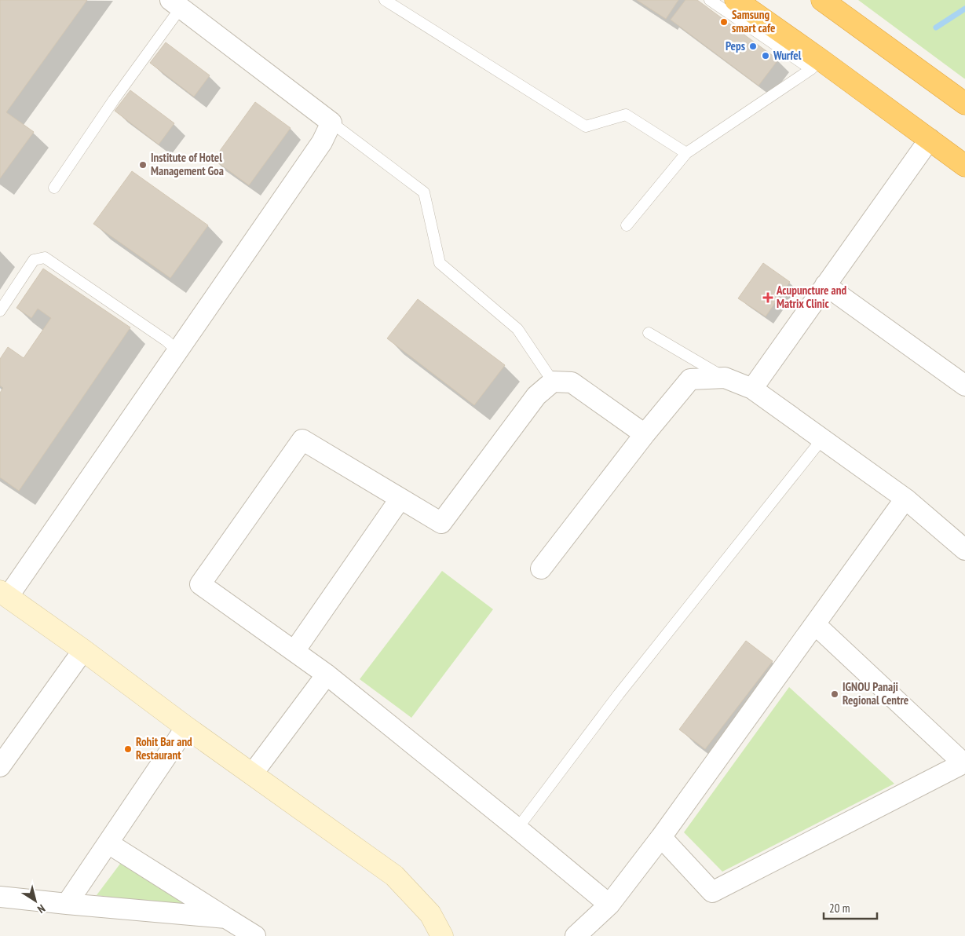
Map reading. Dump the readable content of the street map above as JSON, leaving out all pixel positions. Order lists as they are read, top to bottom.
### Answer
{
  "places": {
    "other": [
      "Samsung smart cafe",
      "Peps",
      "Wurfel",
      "Institute of Hotel Management Goa",
      "IGNOU Panaji Regional Centre",
      "Rohit Bar and Restaurant"
    ],
    "health": ["Acupuncture and Matrix Clinic"]
  },
  "scale_bar": "20 m",
  "north": "bottom right"
}
